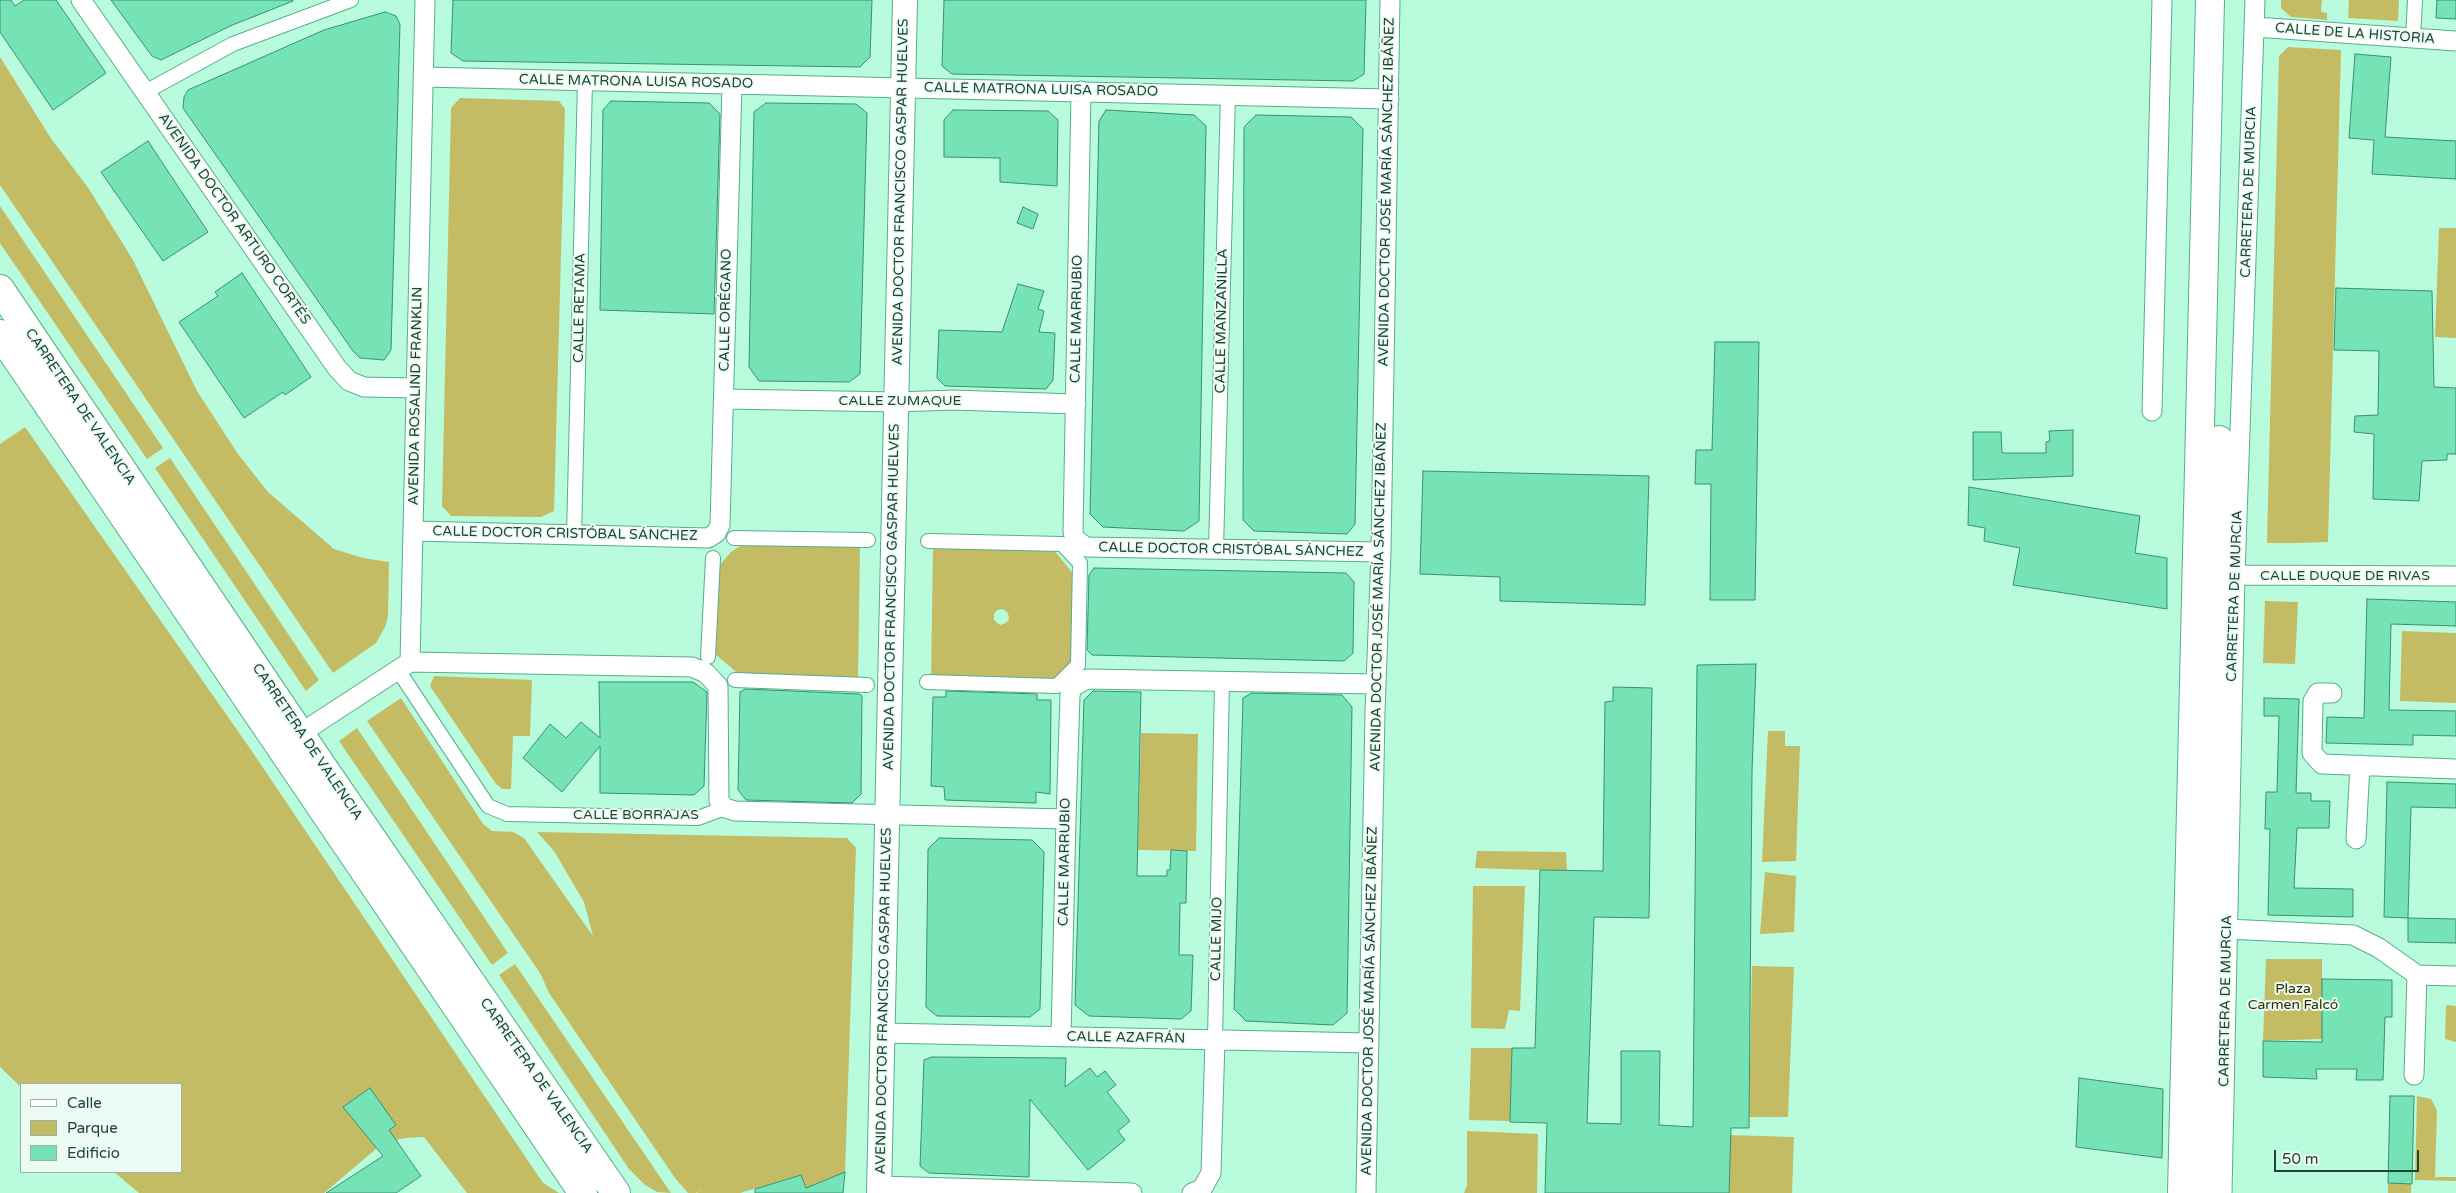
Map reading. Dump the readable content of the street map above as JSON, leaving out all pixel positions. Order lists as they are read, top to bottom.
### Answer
{
  "streets": {
    "main road": ["CARRETERA DE MURCIA", "CARRETERA DE VALENCIA"],
    "street": [
      "CALLE DE LA HISTORIA",
      "CALLE MATRONA LUISA ROSADO",
      "AVENIDA DOCTOR FRANCISCO GASPAR HUELVES",
      "AVENIDA DOCTOR JOSÉ MARÍA SÁNCHEZ IBÁÑEZ",
      "AVENIDA DOCTOR ARTURO CORTÉS",
      "CALLE RETAMA",
      "CALLE ORÉGANO",
      "CALLE MARRUBIO",
      "CALLE MANZANILLA",
      "AVENIDA ROSALIND FRANKLIN",
      "CALLE ZUMAQUE",
      "CALLE DOCTOR CRISTÓBAL SÁNCHEZ",
      "CALLE DUQUE DE RIVAS",
      "CALLE BORRAJAS",
      "CALLE MIJO",
      "CALLE AZAFRÁN"
    ]
  },
  "crossings": [
    ["CALLE DE LA HISTORIA", "CARRETERA DE MURCIA"],
    ["CALLE MATRONA LUISA ROSADO", "AVENIDA DOCTOR FRANCISCO GASPAR HUELVES"],
    ["CALLE MATRONA LUISA ROSADO", "AVENIDA DOCTOR JOSÉ MARÍA SÁNCHEZ IBÁÑEZ"],
    ["CALLE MATRONA LUISA ROSADO", "CALLE RETAMA"],
    ["CALLE MATRONA LUISA ROSADO", "CALLE ORÉGANO"],
    ["CALLE MATRONA LUISA ROSADO", "CALLE MARRUBIO"],
    ["CALLE MATRONA LUISA ROSADO", "CALLE MANZANILLA"],
    ["CALLE MATRONA LUISA ROSADO", "AVENIDA ROSALIND FRANKLIN"],
    ["AVENIDA DOCTOR FRANCISCO GASPAR HUELVES", "CALLE ZUMAQUE"],
    ["AVENIDA DOCTOR FRANCISCO GASPAR HUELVES", "CALLE AZAFRÁN"],
    ["AVENIDA DOCTOR JOSÉ MARÍA SÁNCHEZ IBÁÑEZ", "CALLE DOCTOR CRISTÓBAL SÁNCHEZ"],
    ["AVENIDA DOCTOR JOSÉ MARÍA SÁNCHEZ IBÁÑEZ", "CALLE AZAFRÁN"],
    ["CARRETERA DE MURCIA", "CALLE DUQUE DE RIVAS"],
    ["AVENIDA DOCTOR ARTURO CORTÉS", "AVENIDA ROSALIND FRANKLIN"],
    ["CALLE RETAMA", "CALLE DOCTOR CRISTÓBAL SÁNCHEZ"],
    ["CALLE ORÉGANO", "CALLE ZUMAQUE"],
    ["CALLE ORÉGANO", "CALLE DOCTOR CRISTÓBAL SÁNCHEZ"],
    ["CALLE MARRUBIO", "CALLE ZUMAQUE"],
    ["CALLE MARRUBIO", "CALLE DOCTOR CRISTÓBAL SÁNCHEZ"],
    ["CALLE MARRUBIO", "CALLE AZAFRÁN"],
    ["CALLE MANZANILLA", "CALLE DOCTOR CRISTÓBAL SÁNCHEZ"],
    ["AVENIDA ROSALIND FRANKLIN", "CALLE DOCTOR CRISTÓBAL SÁNCHEZ"],
    ["AVENIDA ROSALIND FRANKLIN", "CALLE BORRAJAS"],
    ["CALLE MIJO", "CALLE AZAFRÁN"]
  ],
  "parks": ["Plaza Carmen Falcó"],
  "legend": ["Calle", "Parque", "Edificio"],
  "scale_bar": "50 m"
}
